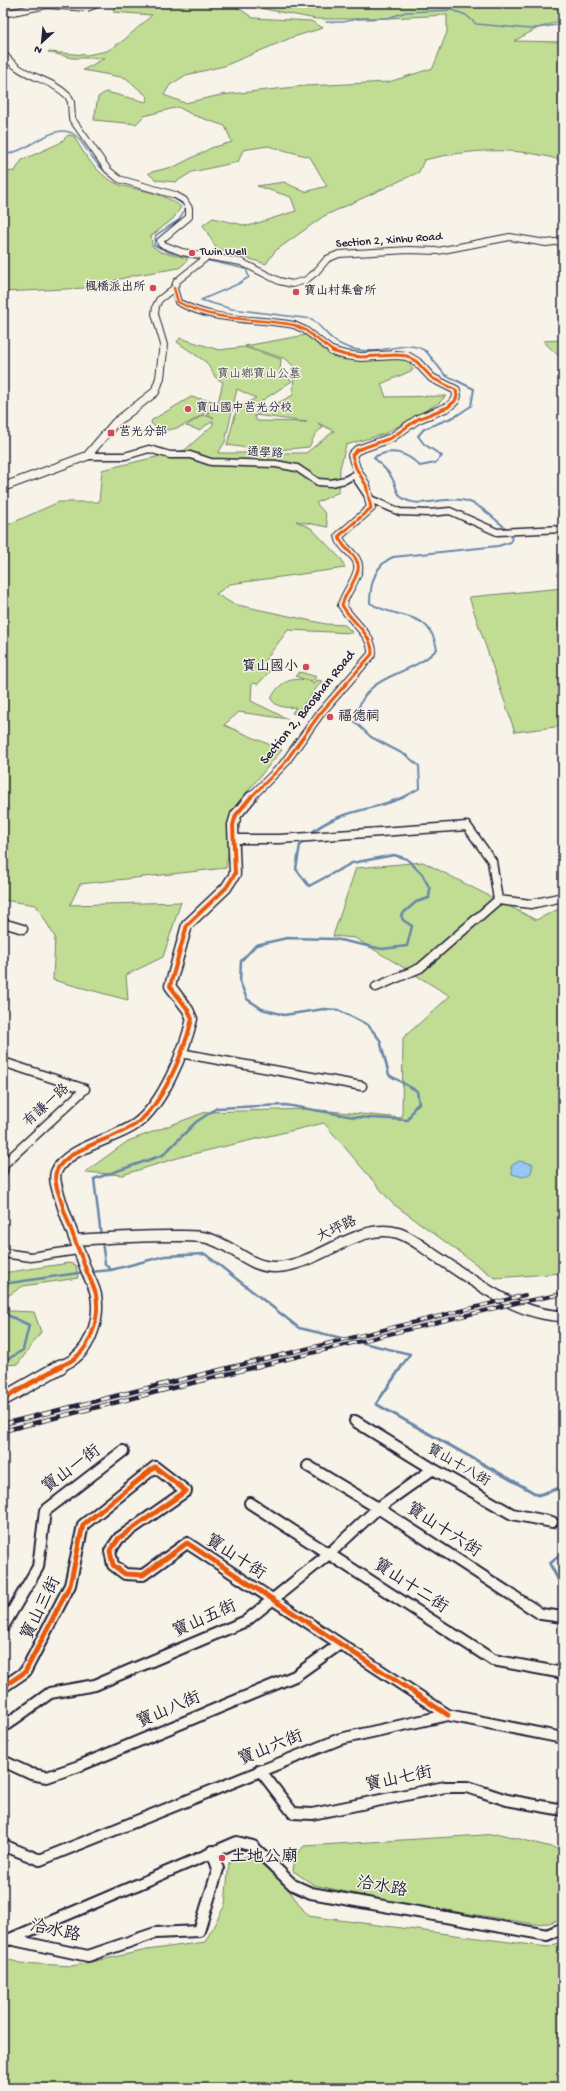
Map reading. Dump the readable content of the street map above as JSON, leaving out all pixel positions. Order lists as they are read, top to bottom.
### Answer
{
  "streets": {
    "street": [
      "Section 2, Xinhu Road",
      "通學路",
      "Section 2, Baoshan Road",
      "有謙一路",
      "大坪路",
      "寶山十八街",
      "寶山一街",
      "寶山十六街",
      "寶山十街",
      "寶山十二街",
      "寶山三街",
      "寶山五街",
      "寶山八街",
      "寶山六街",
      "寶山七街",
      "洽水路"
    ]
  },
  "crossings": [
    ["通學路", "Section 2, Baoshan Road"],
    ["Section 2, Baoshan Road", "大坪路"],
    ["寶山十八街", "寶山五街"],
    ["寶山十六街", "寶山五街"],
    ["寶山十街", "寶山三街"],
    ["寶山十街", "寶山五街"],
    ["寶山十街", "寶山八街"],
    ["寶山十街", "寶山六街"],
    ["寶山十二街", "寶山五街"],
    ["寶山六街", "寶山七街"]
  ],
  "parks": ["寶山鄉寶山公墓"],
  "places": {
    "other": [
      "Twin Well",
      "楓橋派出所",
      "寶山村集會所",
      "寶山國中莒光分校",
      "寶山國小",
      "福德祠",
      "土地公廟"
    ],
    "transit": ["莒光分部"]
  },
  "north": "bottom left"
}
